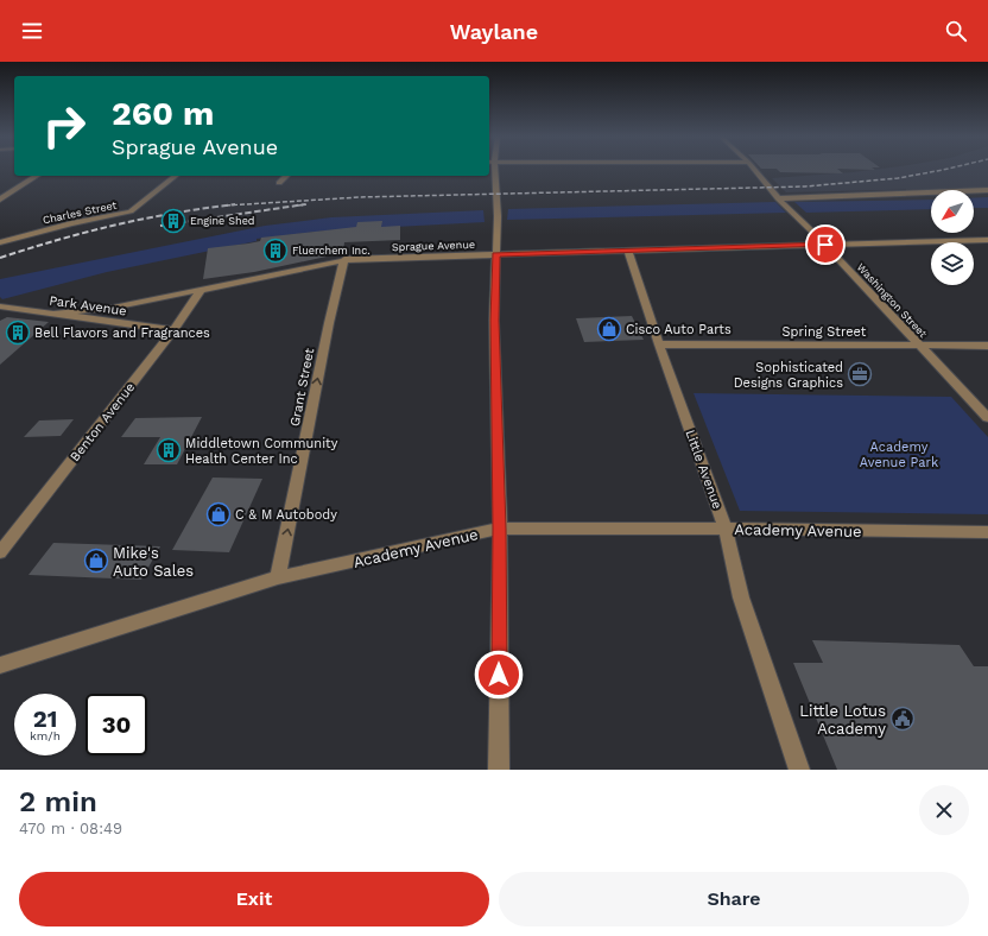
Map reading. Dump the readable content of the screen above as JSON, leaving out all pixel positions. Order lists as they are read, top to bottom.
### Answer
{
  "streets": {
    "street": [
      "Charles Street",
      "Sprague Avenue",
      "Washington Street",
      "Park Avenue",
      "Spring Street",
      "Grant Street",
      "Benton Avenue",
      "Little Avenue",
      "Academy Avenue"
    ]
  },
  "crossings": [
    ["Sprague Avenue", "Washington Street"],
    ["Sprague Avenue", "Park Avenue"],
    ["Sprague Avenue", "Grant Street"],
    ["Sprague Avenue", "Benton Avenue"],
    ["Sprague Avenue", "Little Avenue"],
    ["Washington Street", "Spring Street"],
    ["Park Avenue", "Benton Avenue"],
    ["Spring Street", "Little Avenue"],
    ["Grant Street", "Academy Avenue"],
    ["Little Avenue", "Academy Avenue"]
  ],
  "one_way": ["Grant Street"],
  "parks": ["Academy Avenue Park"],
  "places": {
    "building": [
      "Engine Shed",
      "Fluerchem Inc.",
      "Bell Flavors and Fragrances",
      "Middletown Community Health Center Inc"
    ],
    "shop": ["Cisco Auto Parts", "C & M Autobody", "Mike's Auto Sales"],
    "office": ["Sophisticated Designs Graphics"],
    "public building": ["Little Lotus Academy"]
  },
  "north": "bottom left",
  "page": {
    "header": "Waylane",
    "turn": ["260 m", "Sprague Avenue"],
    "speed": "21 km/h",
    "limit": "30",
    "heading": ["2 min", "470 m · 08:49"],
    "buttons": ["Exit", "Share"]
  }
}
